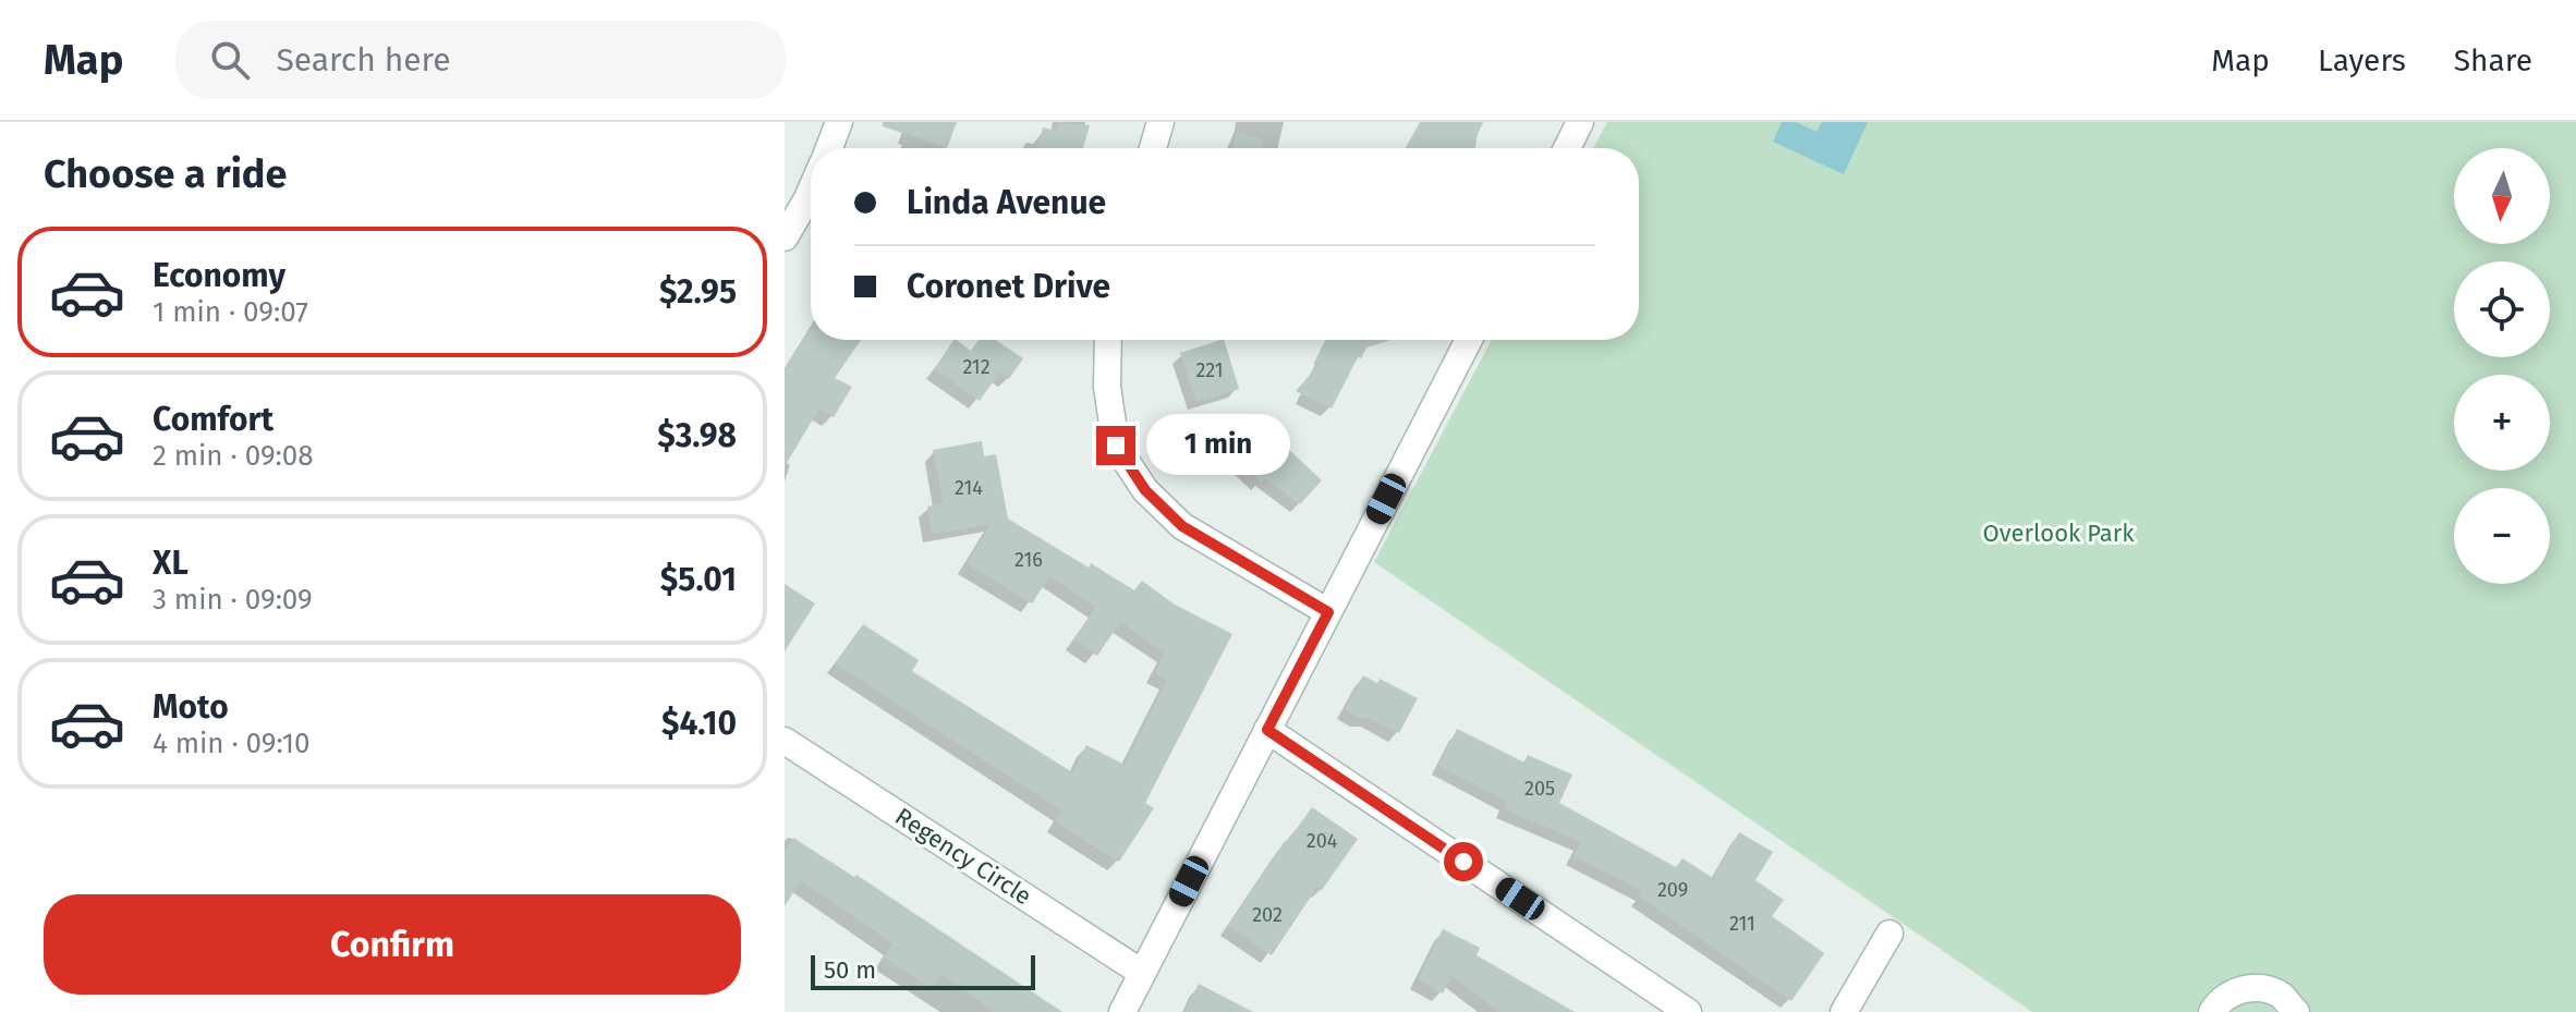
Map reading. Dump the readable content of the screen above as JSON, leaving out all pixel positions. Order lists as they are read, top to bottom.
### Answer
{
  "streets": {
    "street": ["Regency Circle"]
  },
  "parks": ["Overlook Park"],
  "house_numbers": [
    "212",
    "221",
    "214",
    "216",
    "205",
    "204",
    "209",
    "202",
    "211"
  ],
  "scale_bar": "50 m",
  "north": "bottom",
  "page": {
    "header": "Map",
    "search": "Search here",
    "nav": ["Map", "Layers", "Share"],
    "heading": "Choose a ride",
    "map_buttons": ["+", "−"],
    "banner": ["Linda Avenue", "Coronet Drive"],
    "list": [
      {
        "name": "Economy",
        "note": "1 min · 09:07",
        "value": "$2.95"
      },
      {
        "name": "Comfort",
        "note": "2 min · 09:08",
        "value": "$3.98"
      },
      {
        "name": "XL",
        "note": "3 min · 09:09",
        "value": "$5.01"
      },
      {
        "name": "Moto",
        "note": "4 min · 09:10",
        "value": "$4.10"
      }
    ],
    "bubble": "1 min",
    "buttons": "Confirm",
    "scale": "50 m"
  }
}
